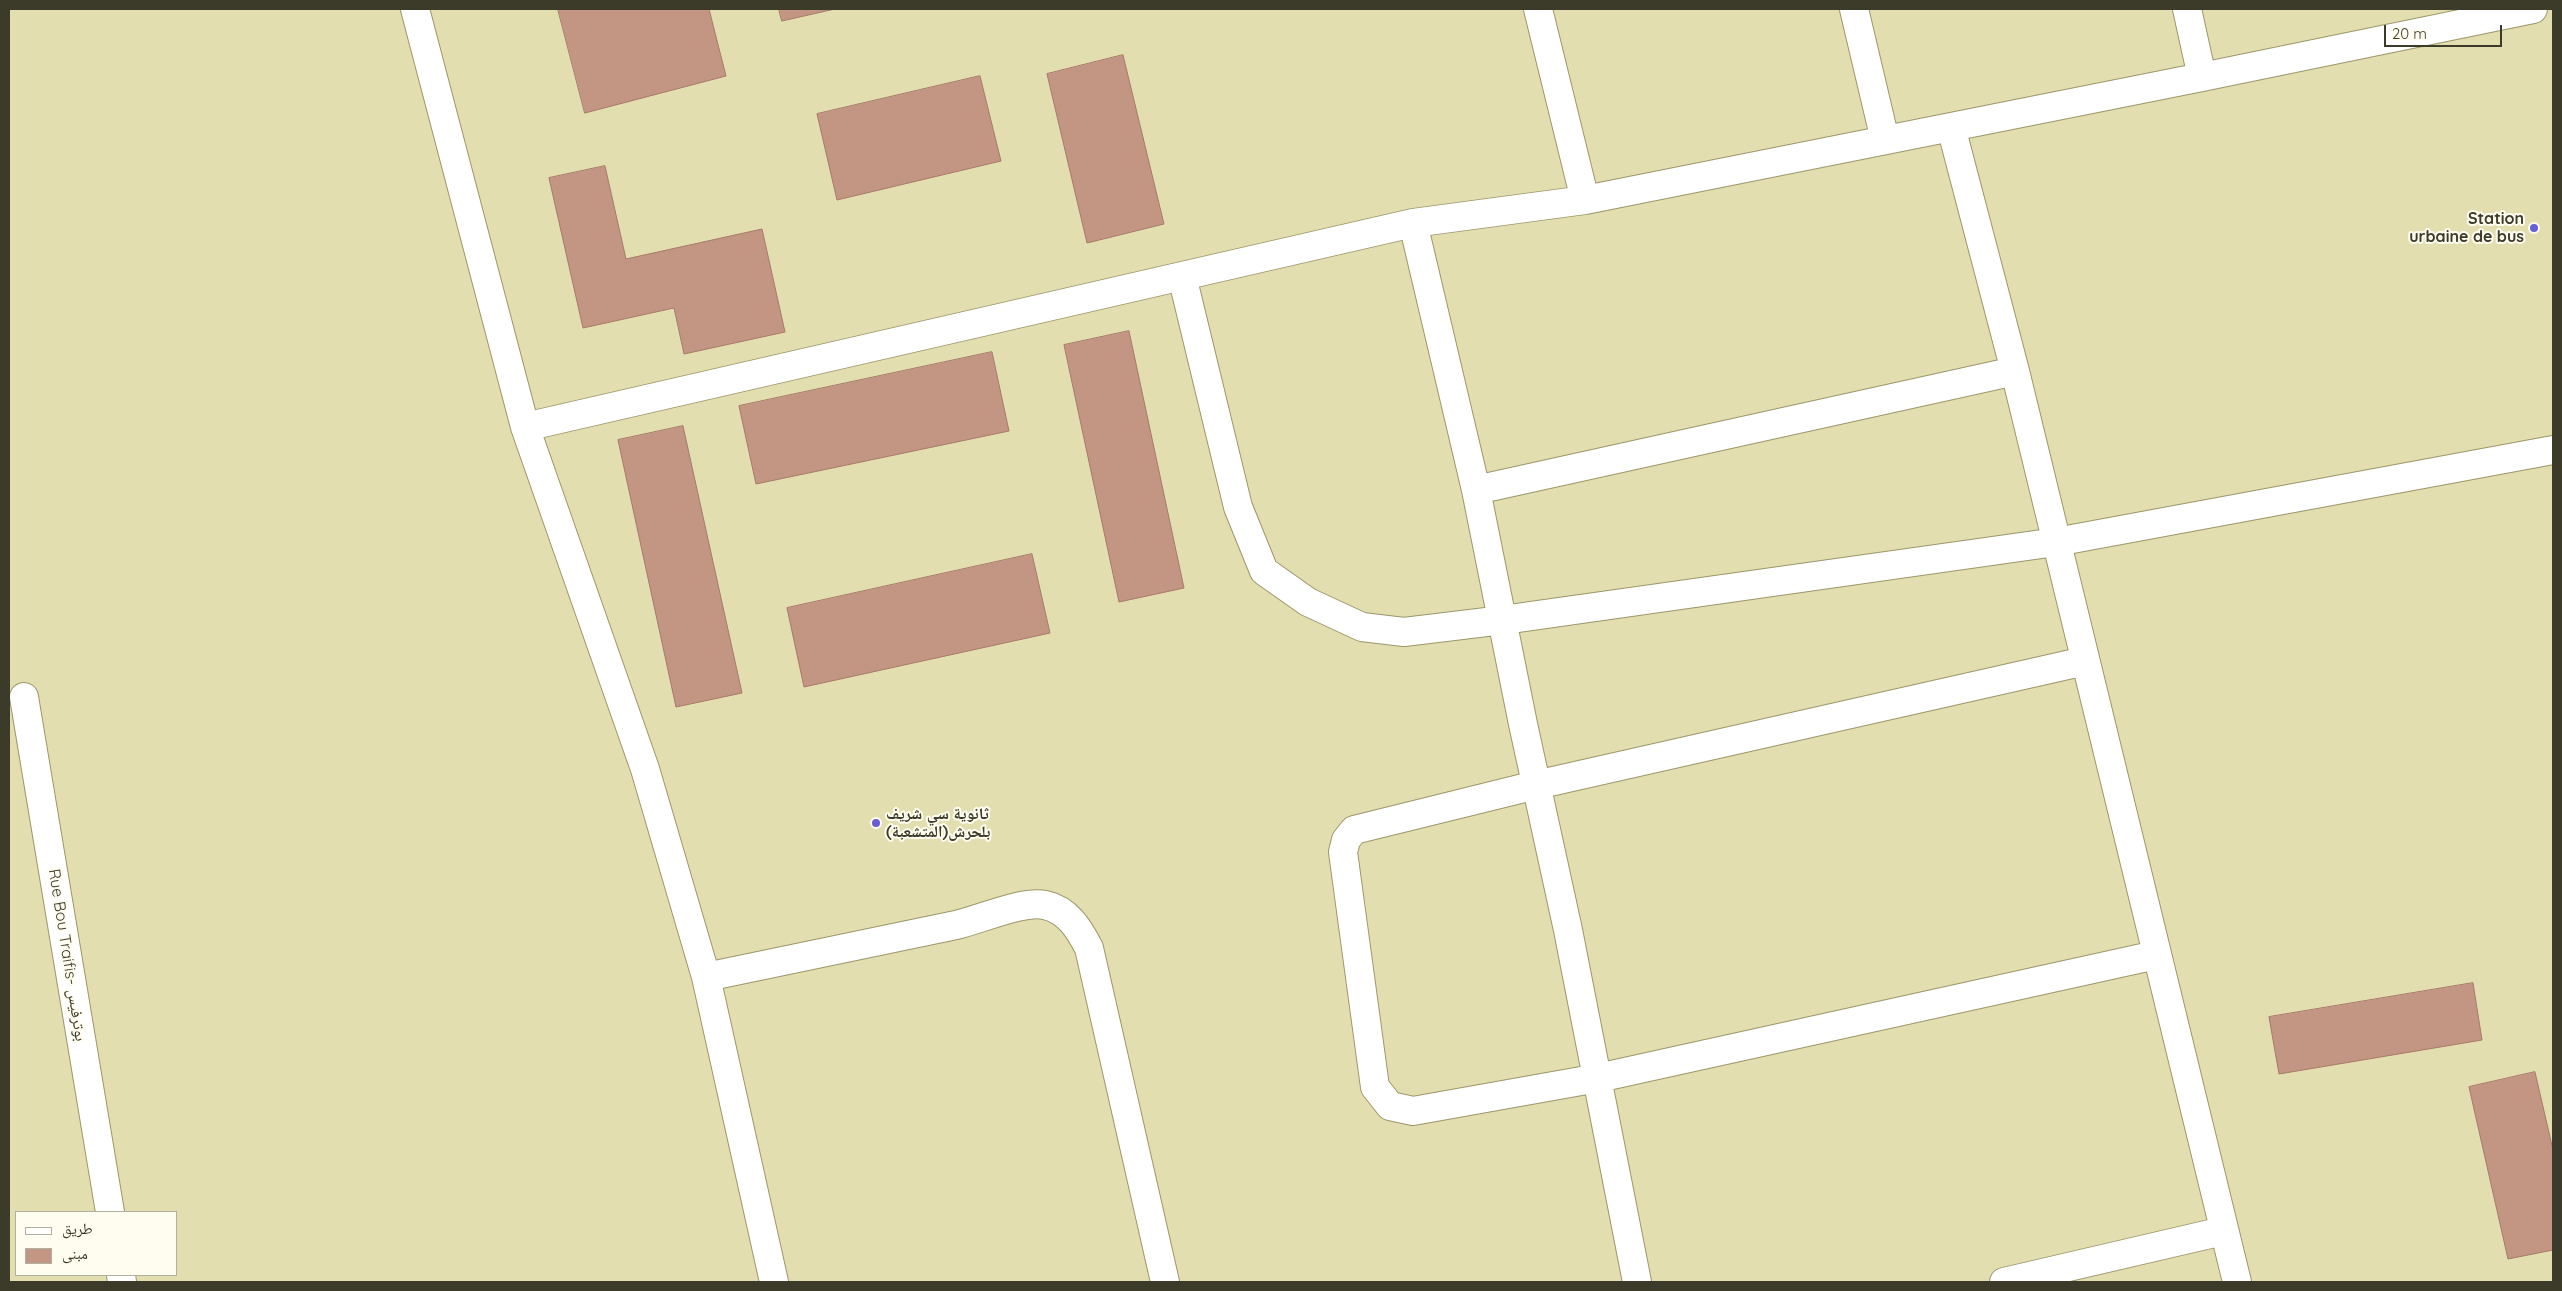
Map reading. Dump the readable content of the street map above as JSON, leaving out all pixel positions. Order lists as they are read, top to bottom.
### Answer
{
  "streets": {
    "street": ["Rue Bou Traifis- بوترفيس"]
  },
  "places": ["Station urbaine de bus", "ثانوية سي شريف بلحرش(المتشعبة)"],
  "legend": ["طريق", "مبنى"],
  "scale_bar": "20 m"
}
